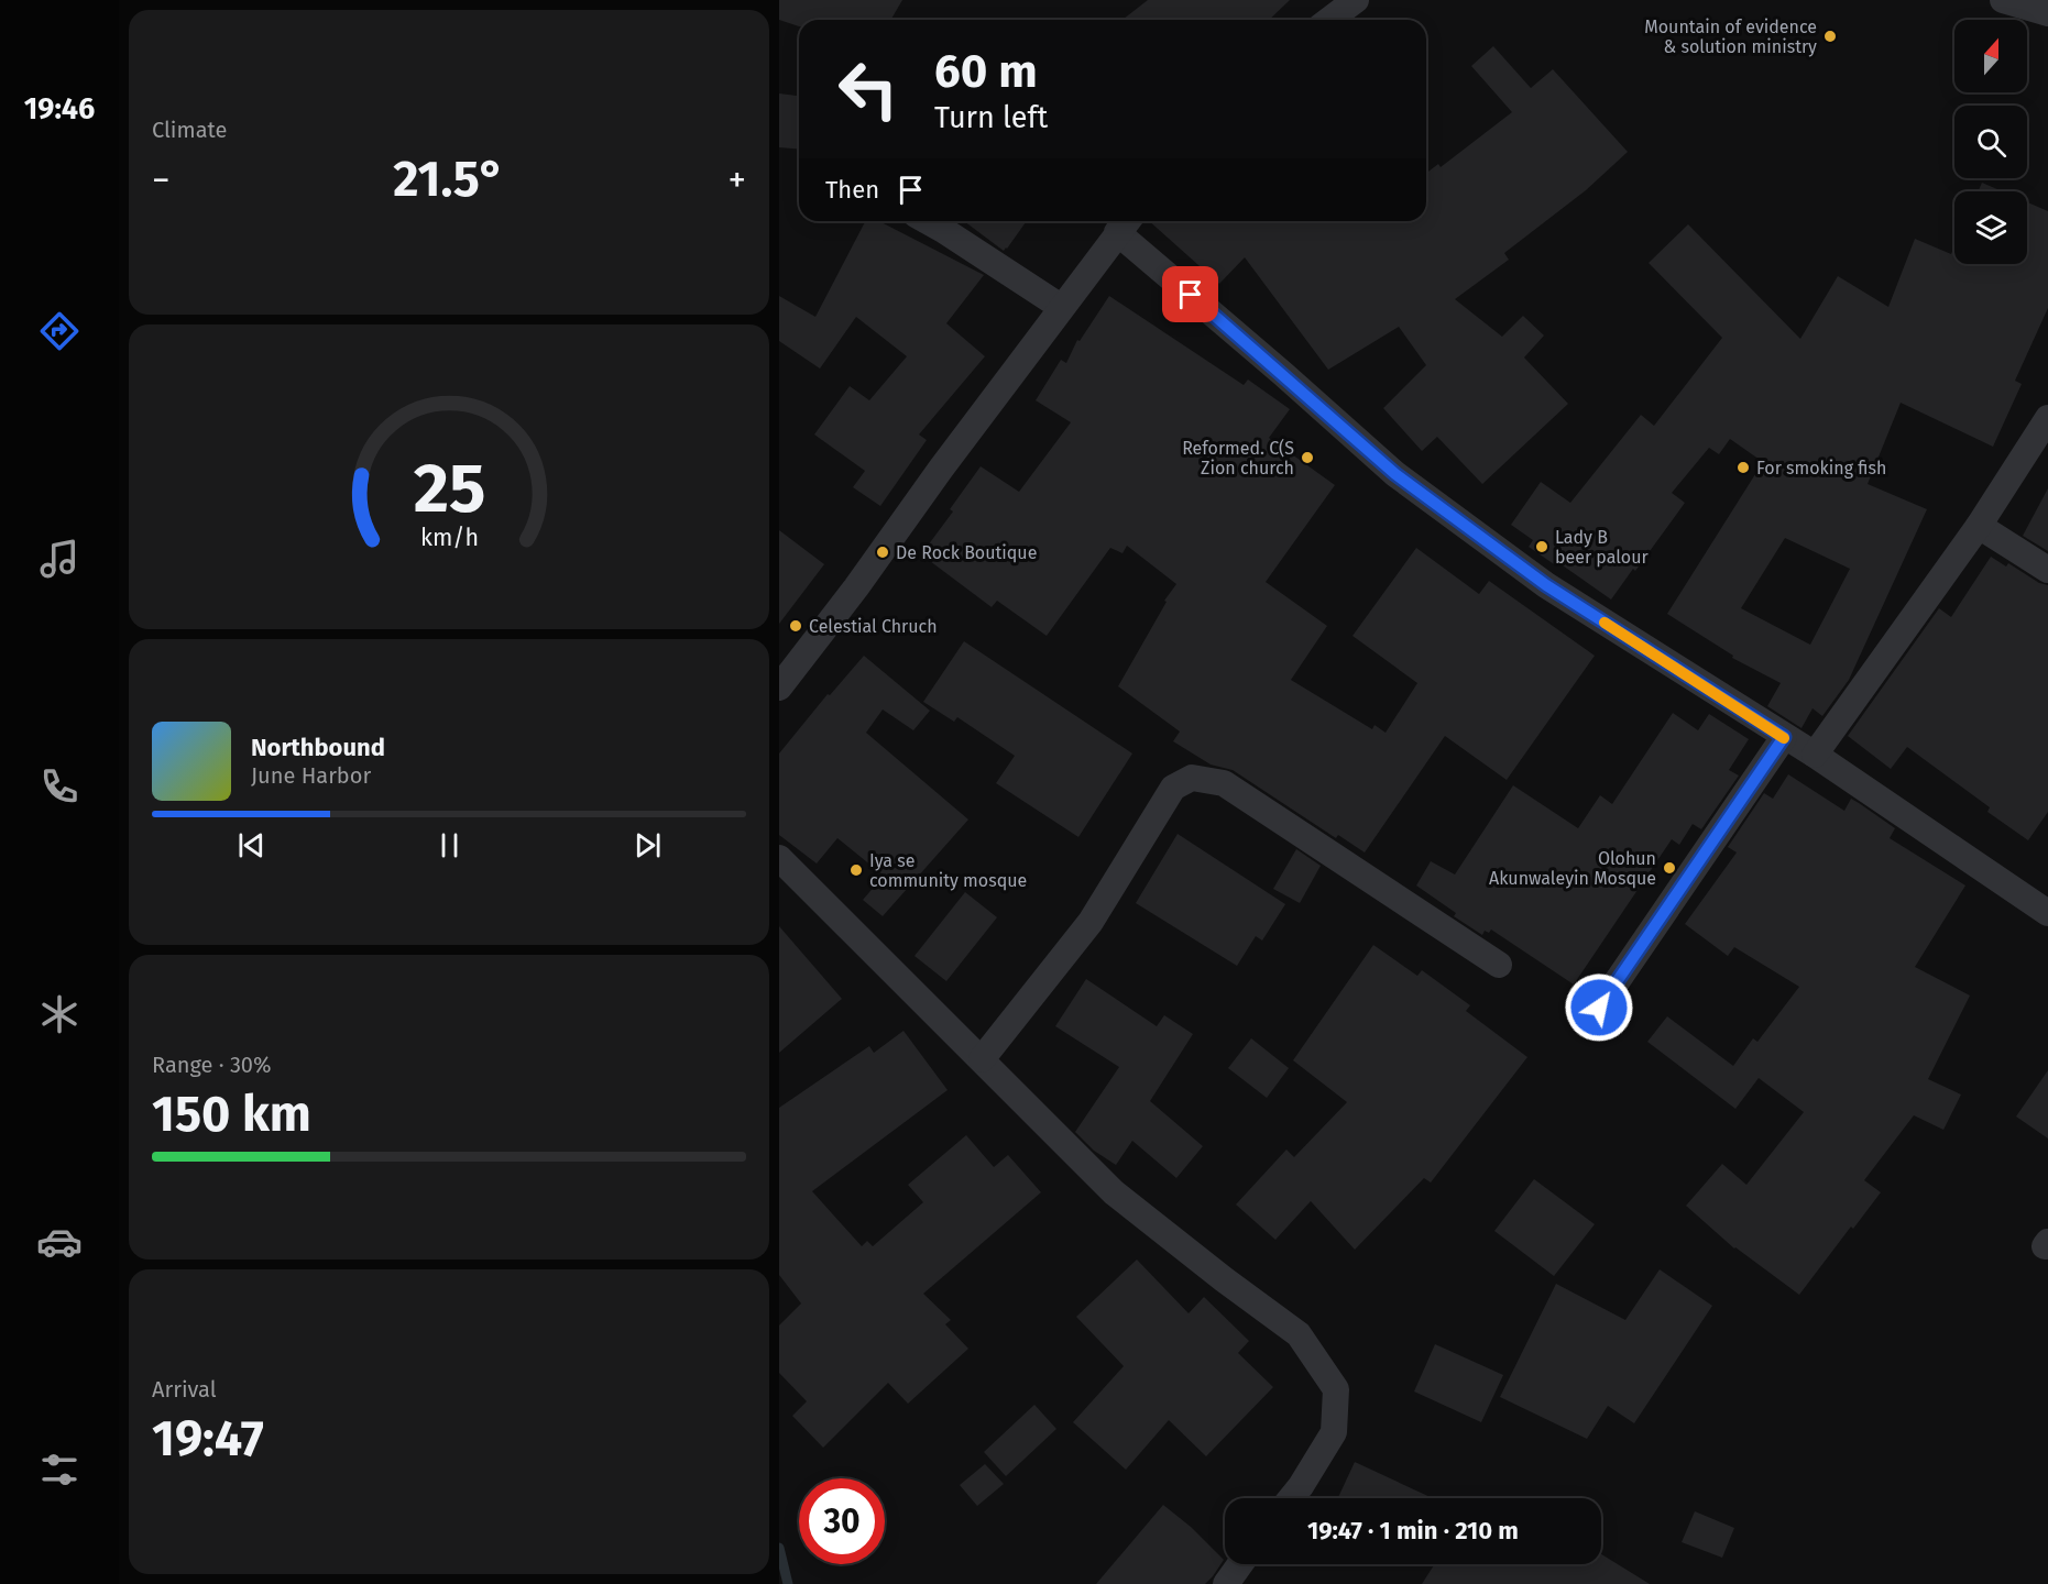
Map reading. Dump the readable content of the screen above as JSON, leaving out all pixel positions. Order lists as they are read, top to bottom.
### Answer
{
  "places": [
    "Mountain of evidence & solution ministry",
    "Reformed. C(S Zion church",
    "For smoking fish",
    "Lady B beer palour",
    "De Rock Boutique",
    "Celestial Chruch",
    "Olohun Akunwaleyin Mosque",
    "Iya se community mosque"
  ],
  "north": "top",
  "page": {
    "tabs": "19:46",
    "tile": [
      "Climate",
      ["Range · 30%", "150 km"],
      ["Arrival", "19:47"]
    ],
    "turn": ["60 m", "Turn left"],
    "heat": ["−", "21.5°", "+"],
    "then": "Then",
    "song": ["Northbound", "June Harbor"],
    "limit": "30",
    "trip": "19:47 · 1 min · 210 m",
    "gauge": ["25", "km/h"]
  }
}
